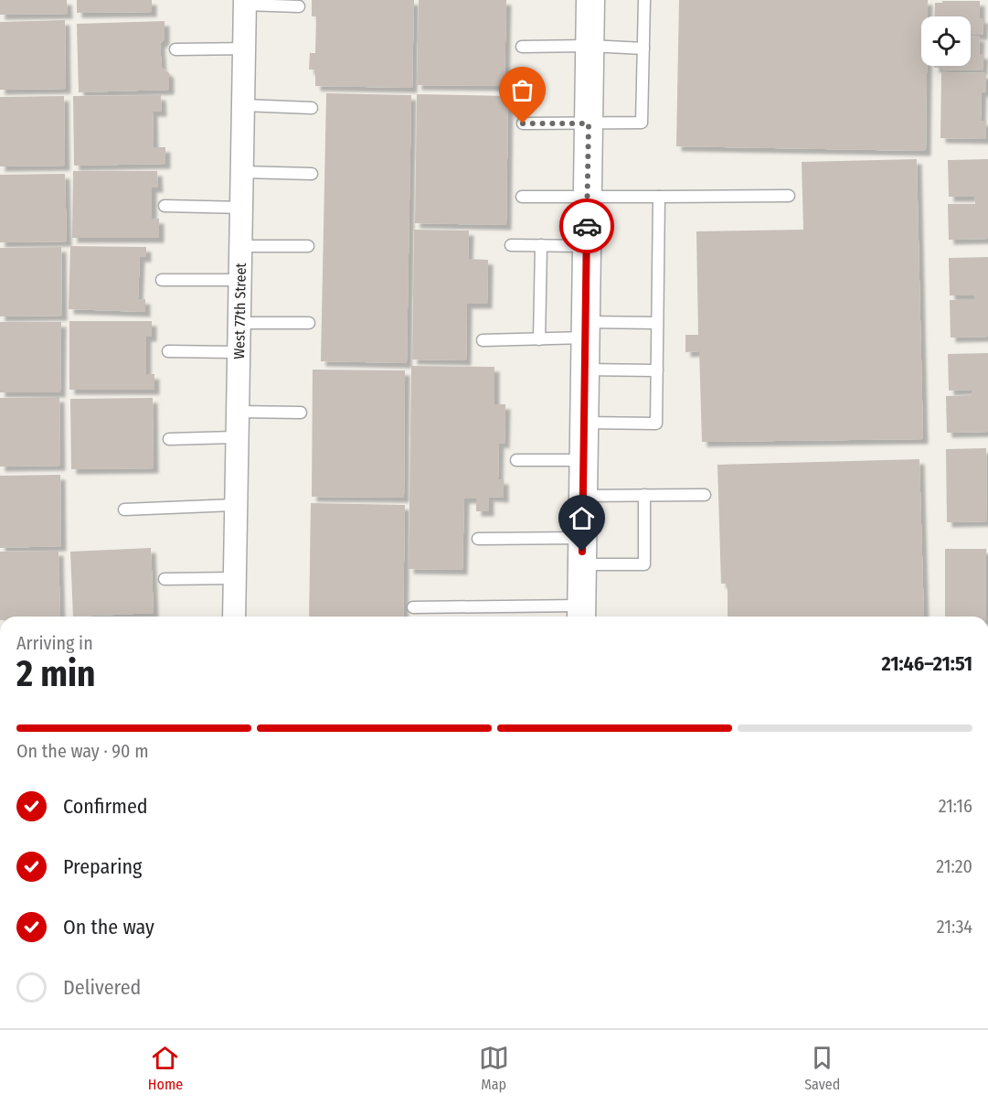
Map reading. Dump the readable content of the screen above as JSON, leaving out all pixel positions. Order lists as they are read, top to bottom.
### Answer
{
  "streets": {
    "street": ["West 77th Street"]
  },
  "page": {
    "heading": ["2 min", "Arriving in", "21:46–21:51"],
    "bar": "On the way · 90 m",
    "list": [
      ["Confirmed", "21:16"],
      ["Preparing", "21:20"],
      ["On the way", "21:34"],
      "Delivered"
    ],
    "tabs": ["Home", "Map", "Saved"]
  }
}
